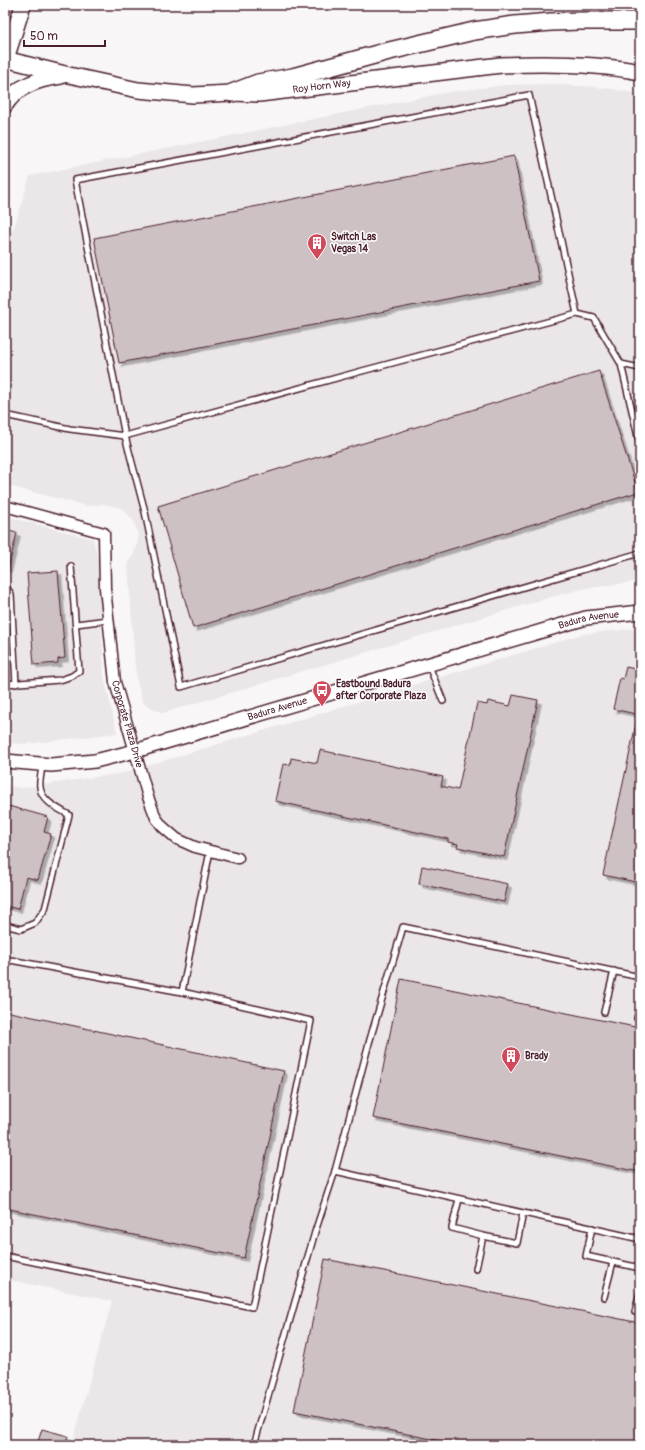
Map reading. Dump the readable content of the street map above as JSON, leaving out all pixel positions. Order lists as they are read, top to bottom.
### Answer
{
  "streets": {
    "main road": ["Roy Horn Way", "Badura Avenue"],
    "street": ["Corporate Plaza Drive"]
  },
  "crossings": [
    ["Badura Avenue", "Corporate Plaza Drive"]
  ],
  "places": {
    "building": ["Switch Las Vegas 14", "Brady"],
    "bus stop": ["Eastbound Badura after Corporate Plaza"]
  },
  "scale_bar": "50 m"
}
